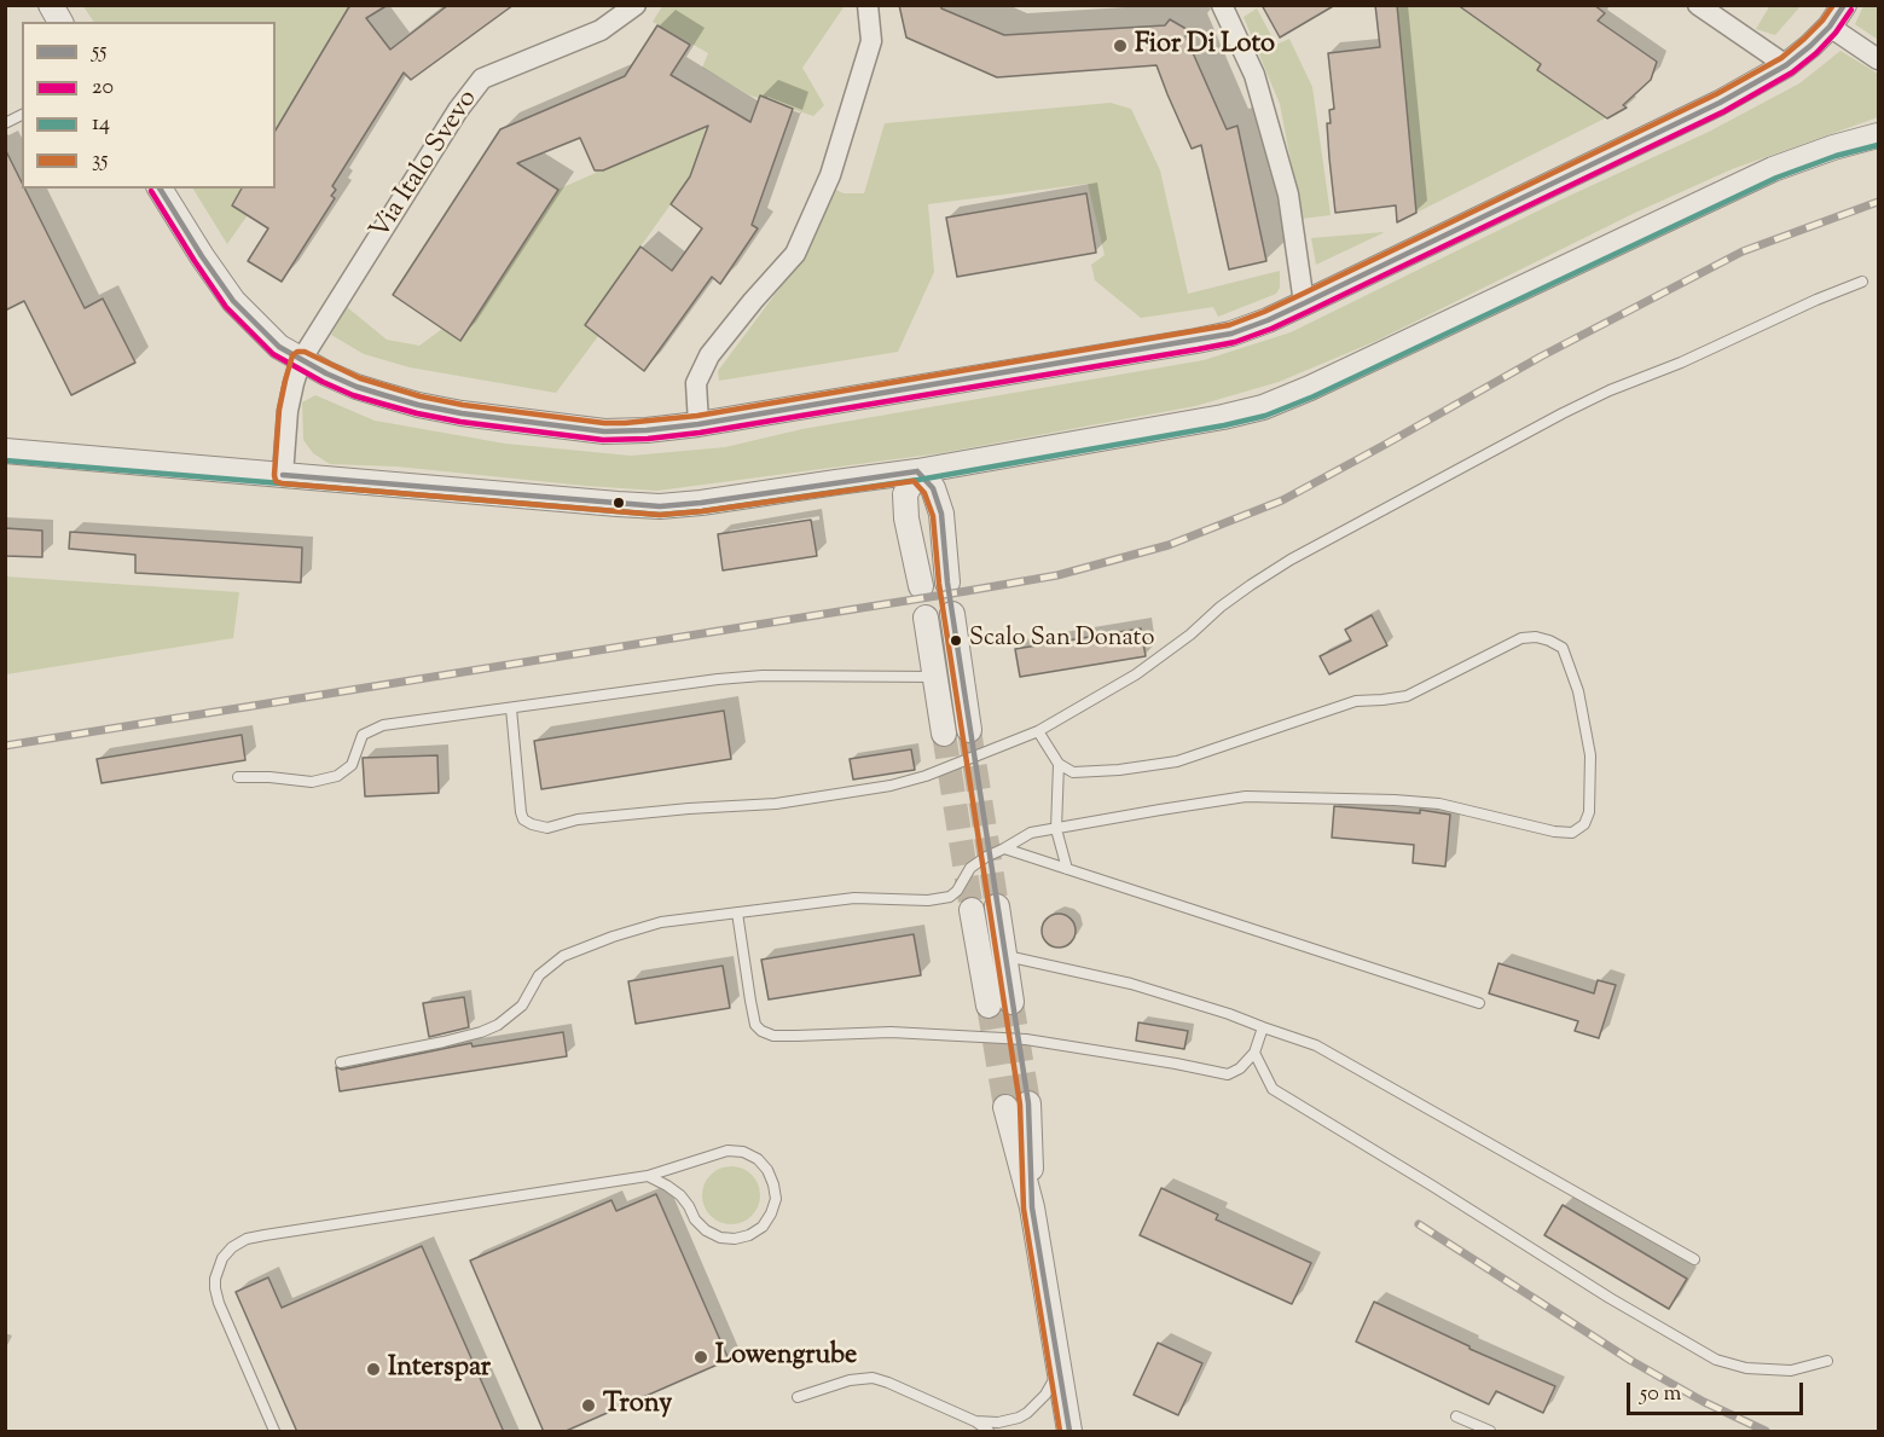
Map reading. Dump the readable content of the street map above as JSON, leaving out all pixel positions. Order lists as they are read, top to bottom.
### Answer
{
  "streets": {
    "street": ["Via Italo Svevo"]
  },
  "places": [
    "Fior Di Loto",
    "Scalo San Donato",
    "Lowengrube",
    "Interspar",
    "Trony"
  ],
  "lines": [
    "transit line 55",
    "transit line 35",
    "transit line 20",
    "transit line 14"
  ],
  "legend": [
    "55",
    "20",
    "14",
    "35"
  ],
  "scale_bar": "50 m"
}
